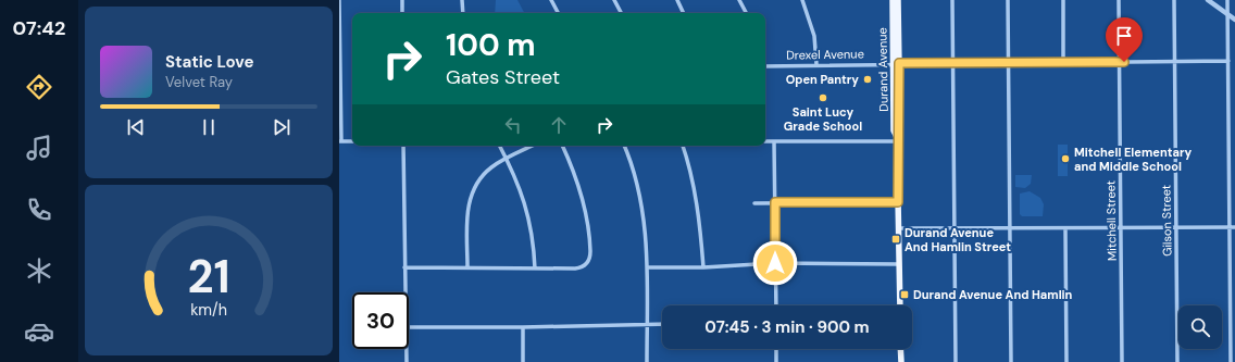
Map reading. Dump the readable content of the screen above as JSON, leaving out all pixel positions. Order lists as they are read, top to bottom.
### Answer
{
  "streets": {
    "main road": ["Durand Avenue"],
    "street": ["Drexel Avenue", "Mitchell Street", "Gilson Street"]
  },
  "crossings": [
    ["Drexel Avenue", "Durand Avenue"],
    ["Drexel Avenue", "Mitchell Street"],
    ["Drexel Avenue", "Gilson Street"]
  ],
  "places": {
    "other": ["Open Pantry", "Saint Lucy Grade School", "Mitchell Elementary and Middle School"],
    "transit": ["Durand Avenue And Hamlin Street", "Durand Avenue And Hamlin"]
  },
  "page": {
    "tabs": "07:42",
    "turn": ["100 m", "Gates Street"],
    "song": ["Static Love", "Velvet Ray"],
    "limit": "30",
    "trip": "07:45 · 3 min · 900 m",
    "gauge": ["21", "km/h"]
  }
}
